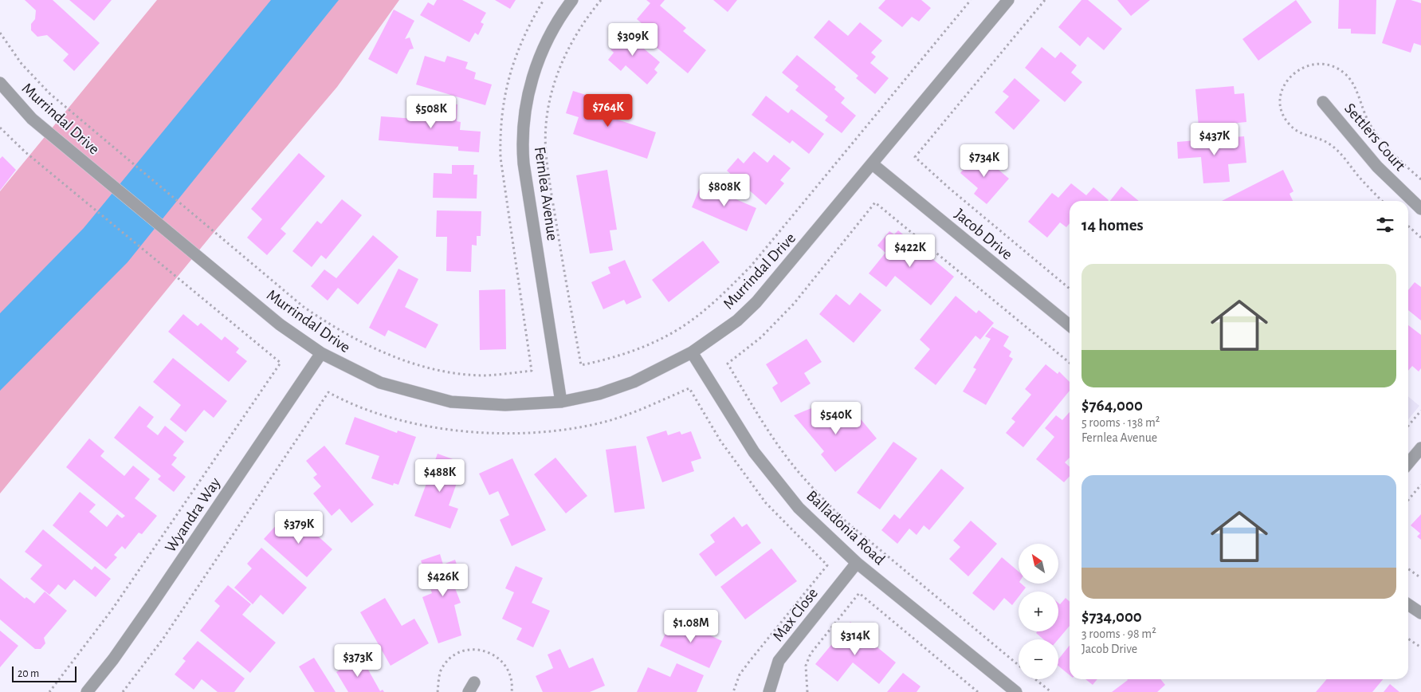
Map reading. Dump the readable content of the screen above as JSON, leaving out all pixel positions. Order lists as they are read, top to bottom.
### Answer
{
  "streets": {
    "street": [
      "Murrindal Drive",
      "Settlers Court",
      "Fernlea Avenue",
      "Jacob Drive",
      "Wyandra Way",
      "Balladonia Road",
      "Max Close"
    ]
  },
  "crossings": [
    ["Murrindal Drive", "Fernlea Avenue"],
    ["Murrindal Drive", "Jacob Drive"],
    ["Murrindal Drive", "Wyandra Way"],
    ["Murrindal Drive", "Balladonia Road"],
    ["Balladonia Road", "Max Close"]
  ],
  "scale_bar": "20 m",
  "north": "top left",
  "page": {
    "price": [
      "$309K",
      "$764K",
      "$508K",
      "$437K",
      "$734K",
      "$808K",
      "$422K",
      "$540K",
      "$488K",
      "$379K",
      "$426K",
      "$1.08M",
      "$314K",
      "$373K"
    ],
    "heading": "14 homes",
    "list": [
      {
        "name": "$764,000",
        "note": "5 rooms · 138 m² · Fernlea Avenue"
      },
      {
        "name": "$734,000",
        "note": "3 rooms · 98 m² · Jacob Drive"
      }
    ],
    "map_buttons": ["+", "−"],
    "scale": "20 m"
  }
}
